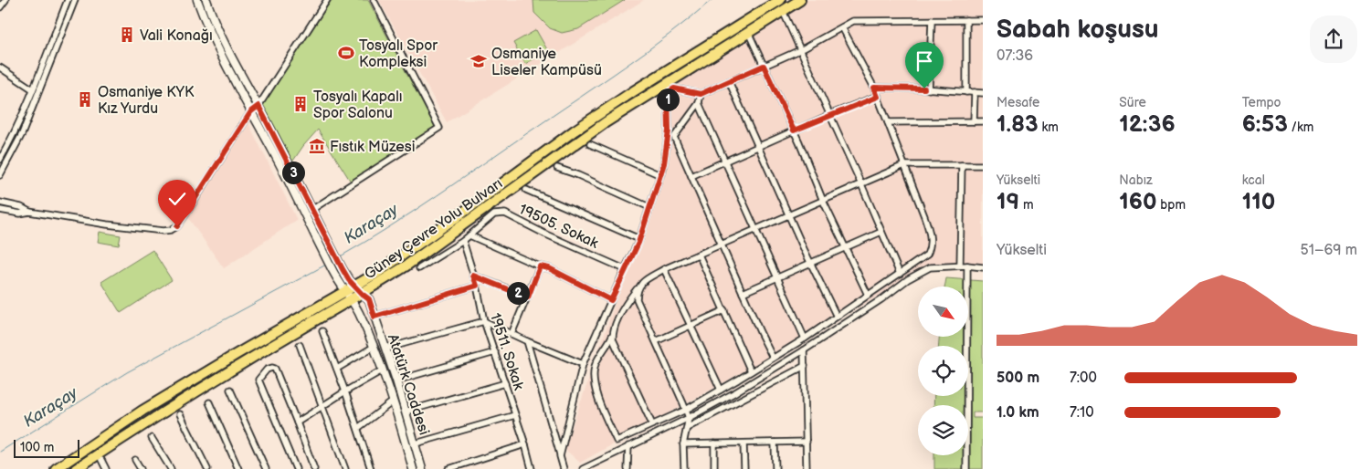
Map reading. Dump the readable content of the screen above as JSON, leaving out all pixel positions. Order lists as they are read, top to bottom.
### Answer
{
  "streets": {
    "highway": ["Güney Çevre Yolu Bulvarı"],
    "street": ["19505. Sokak", "19511. Sokak", "Atatürk Caddesi"]
  },
  "crossings": [
    ["19505. Sokak", "19511. Sokak"],
    ["Güney Çevre Yolu Bulvarı", "Atatürk Caddesi"]
  ],
  "water": ["Karaçay"],
  "places": {
    "building": ["Vali Konağı", "Osmaniye KYK Kız Yurdu", "Tosyalı Kapalı Spor Salonu"],
    "sports": ["Tosyalı Spor Kompleksi"],
    "school or university": ["Osmaniye Liseler Kampüsü"],
    "museum": ["Fıstık Müzesi"]
  },
  "scale_bar": "100 m",
  "north": "bottom right",
  "page": {
    "heading": ["Sabah koşusu", "07:36"],
    "stats": [
      ["Mesafe", "1.83 km"],
      ["Süre", "12:36"],
      ["Tempo", "6:53 /km"],
      ["Yükselti", "19 m"],
      ["Nabız", "160 bpm"],
      ["kcal", "110"]
    ],
    "pins": ["1", "3", "2"],
    "chart": ["Yükselti", "51–69 m"],
    "list": [
      {
        "name": "500 m",
        "note": "7:00"
      },
      {
        "name": "1.0 km",
        "note": "7:10"
      }
    ],
    "scale": "100 m"
  }
}
